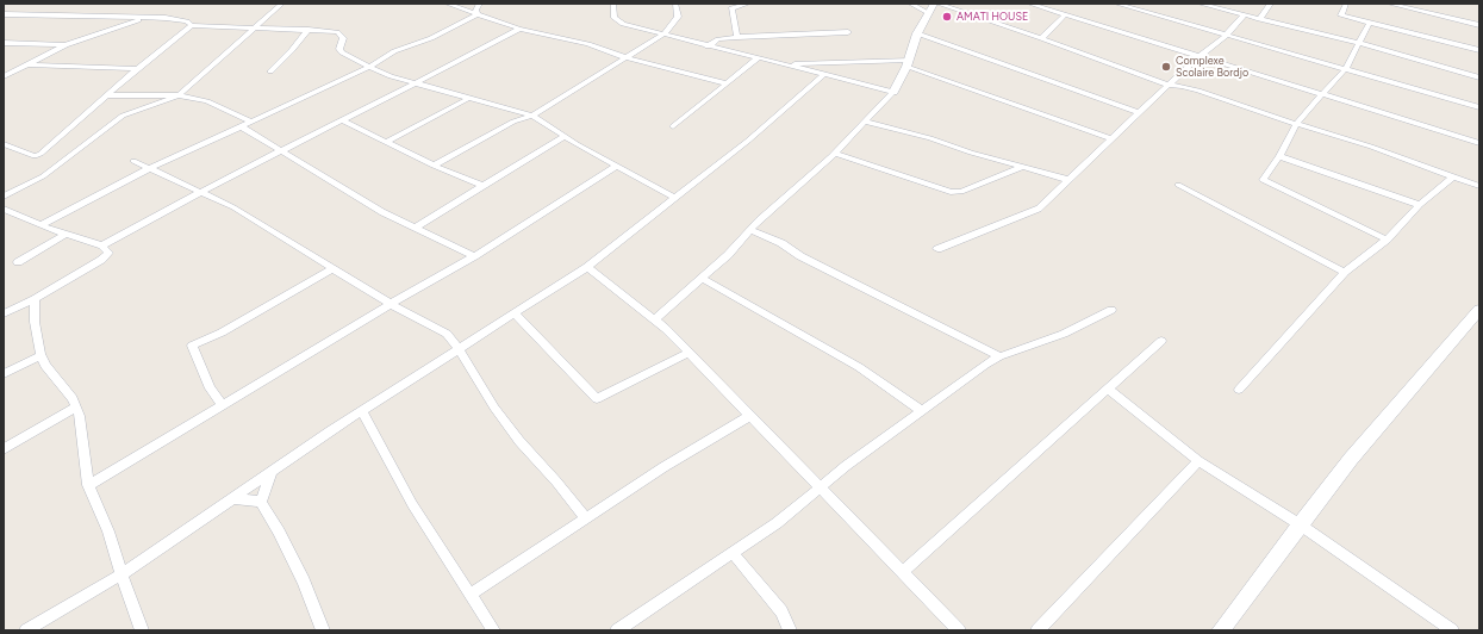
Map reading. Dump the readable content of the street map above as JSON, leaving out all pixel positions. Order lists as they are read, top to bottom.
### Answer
{
  "places": ["AMATI HOUSE", "Complexe Scolaire Bordjo"]
}
